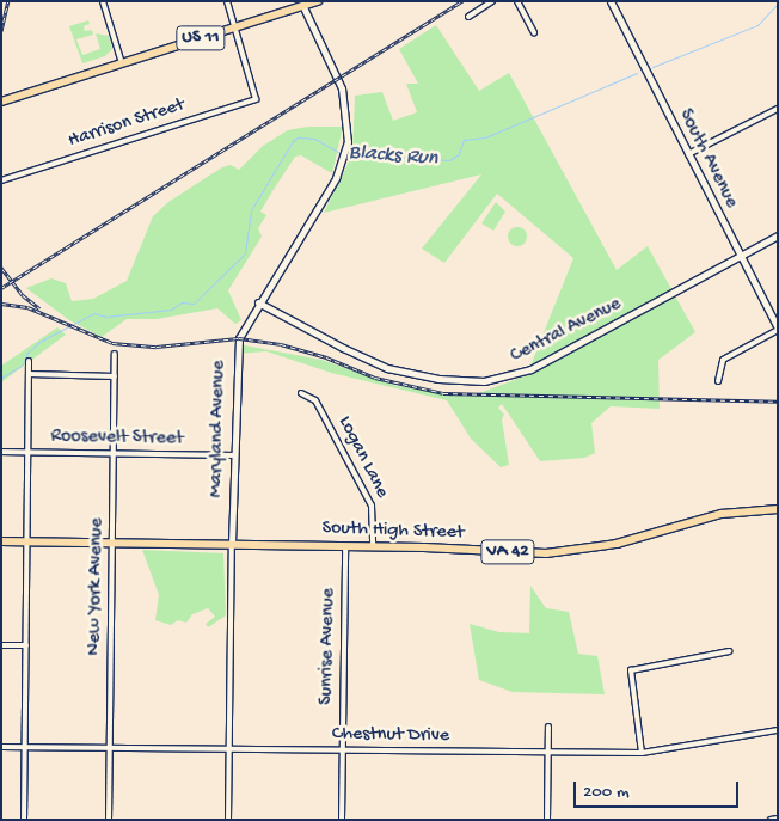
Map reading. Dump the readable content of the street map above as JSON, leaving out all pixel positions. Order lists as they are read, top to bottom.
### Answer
{
  "streets": {
    "main road": ["US 11", "South High Street", "VA 42"],
    "street": [
      "Harrison Street",
      "South Avenue",
      "Central Avenue",
      "Maryland Avenue",
      "Roosevelt Street",
      "Logan Lane",
      "New York Avenue",
      "Sunrise Avenue",
      "Chestnut Drive"
    ]
  },
  "crossings": [
    ["US 11", "Harrison Street"],
    ["US 11", "Maryland Avenue"],
    ["South Avenue", "Central Avenue"],
    ["Central Avenue", "Maryland Avenue"],
    ["Maryland Avenue", "Roosevelt Street"],
    ["Maryland Avenue", "South High Street"],
    ["Maryland Avenue", "Chestnut Drive"],
    ["Roosevelt Street", "New York Avenue"],
    ["Logan Lane", "South High Street"],
    ["South High Street", "New York Avenue"],
    ["South High Street", "Sunrise Avenue"],
    ["New York Avenue", "Chestnut Drive"],
    ["Sunrise Avenue", "Chestnut Drive"]
  ],
  "water": ["Blacks Run"],
  "scale_bar": "200 m"
}
